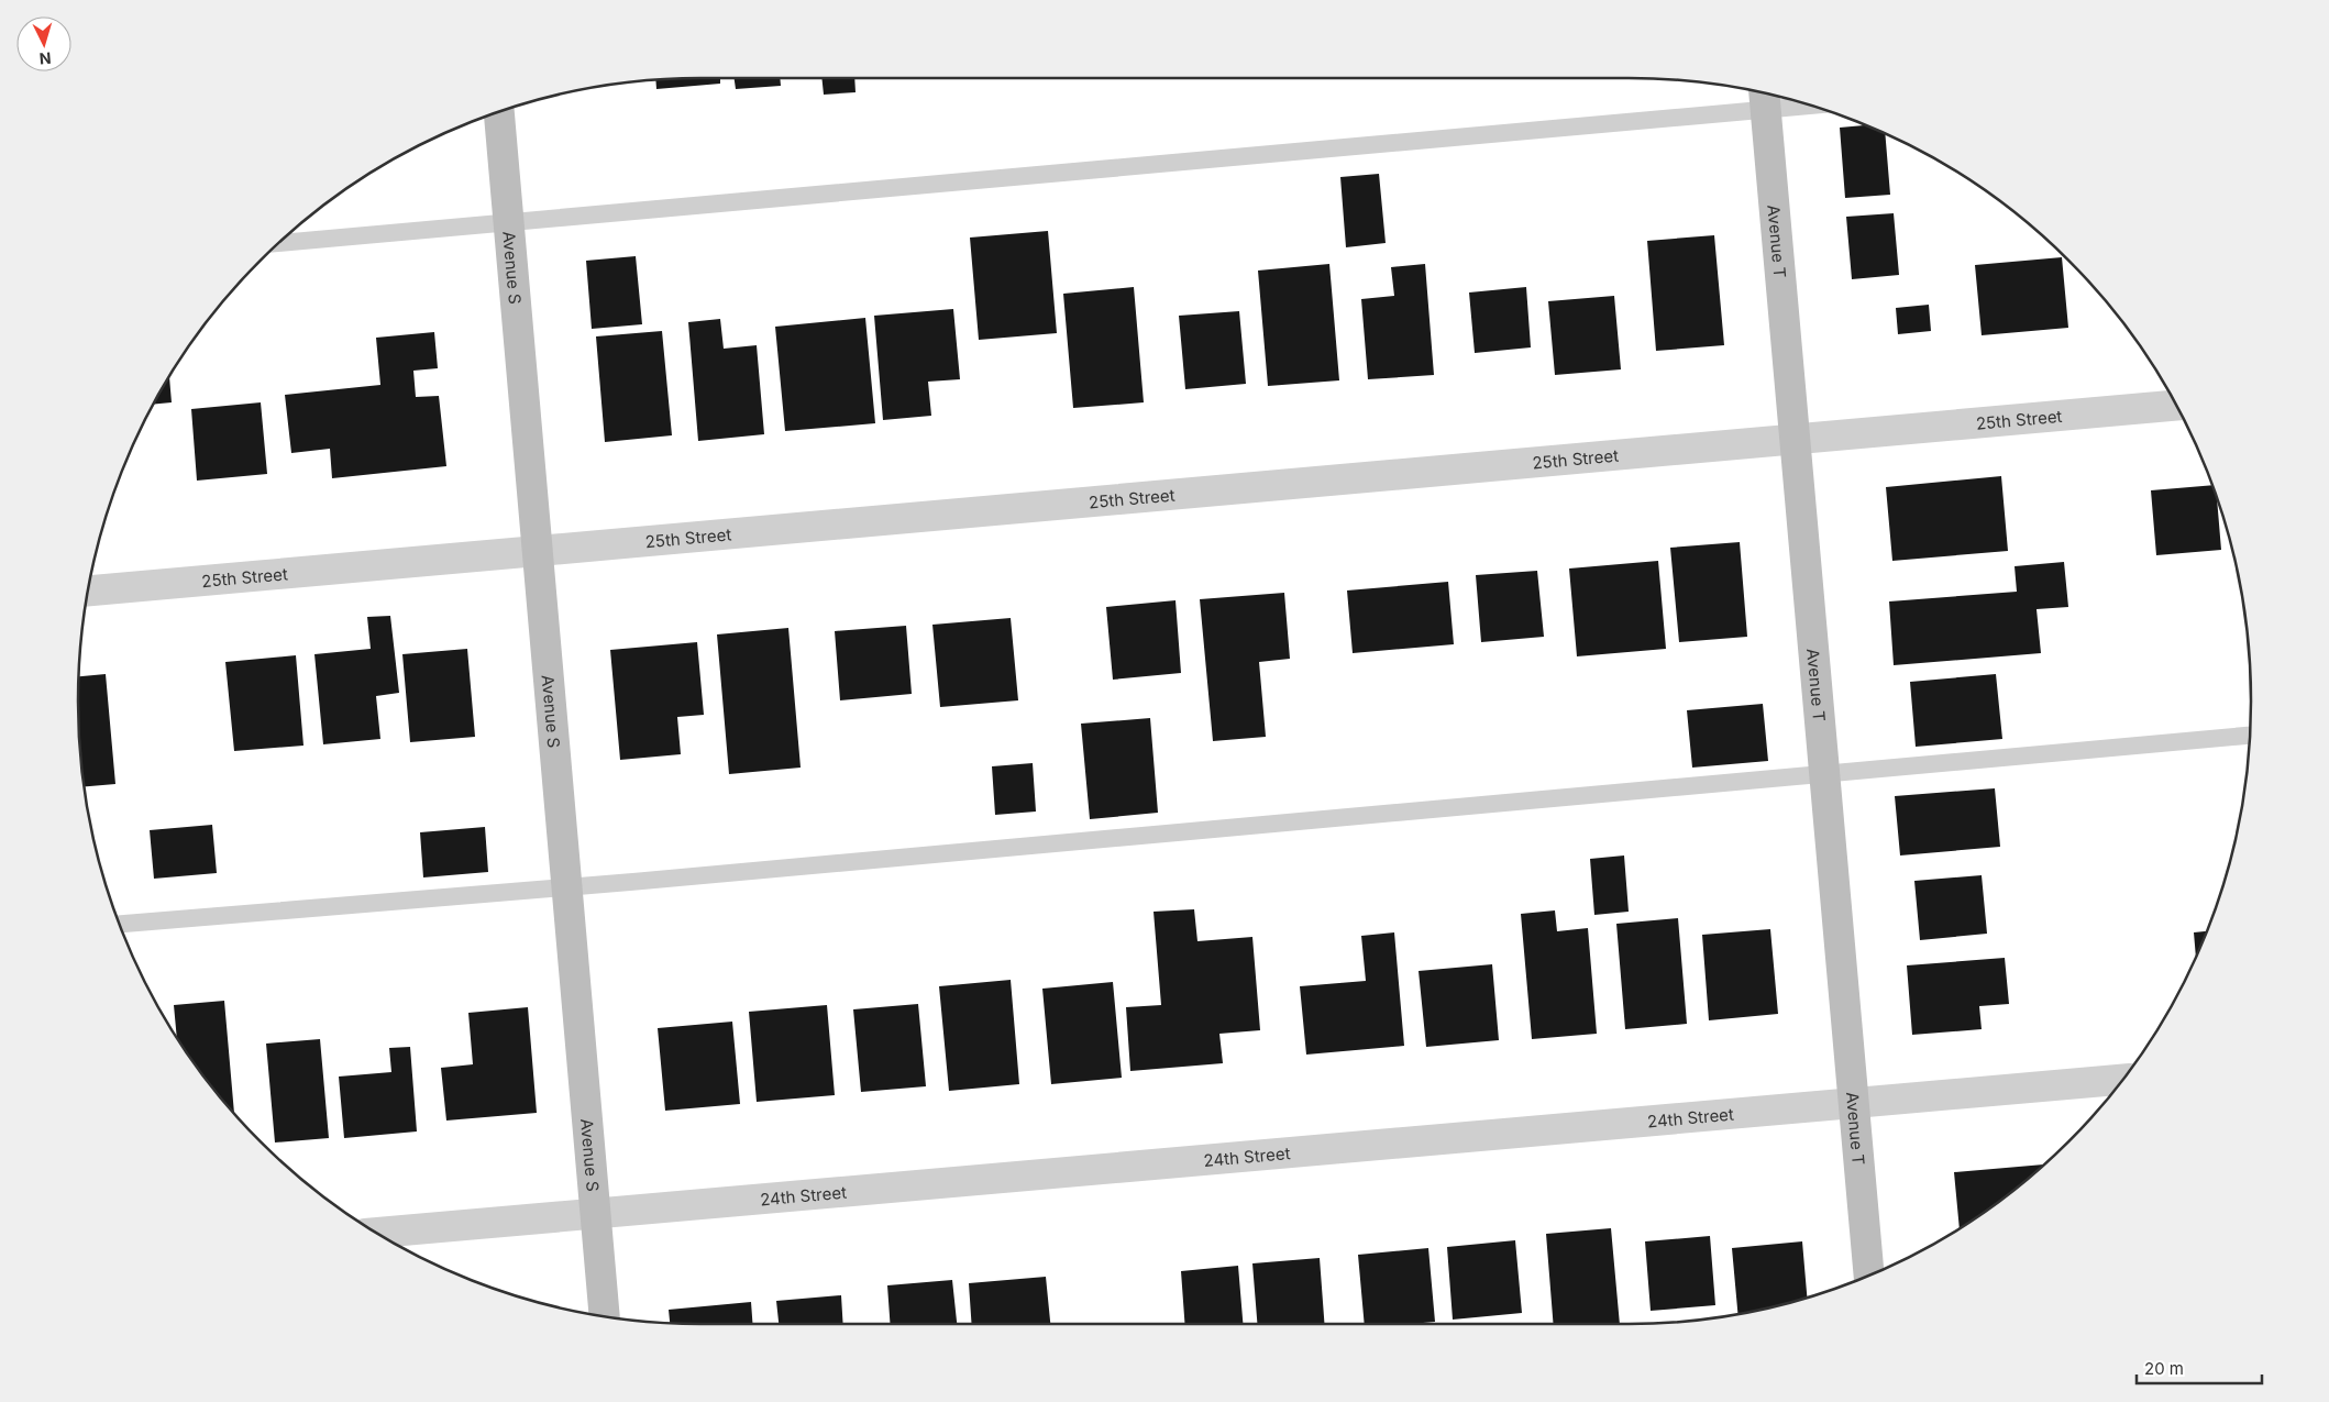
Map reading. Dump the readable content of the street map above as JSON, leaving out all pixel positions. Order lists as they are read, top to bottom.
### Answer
{
  "streets": {
    "street": [
      "Avenue T",
      "Avenue S",
      "25th Street",
      "24th Street"
    ]
  },
  "crossings": [
    ["Avenue T", "25th Street"],
    ["Avenue T", "24th Street"],
    ["Avenue S", "25th Street"],
    ["Avenue S", "24th Street"]
  ],
  "scale_bar": "20 m",
  "north": "bottom"
}
